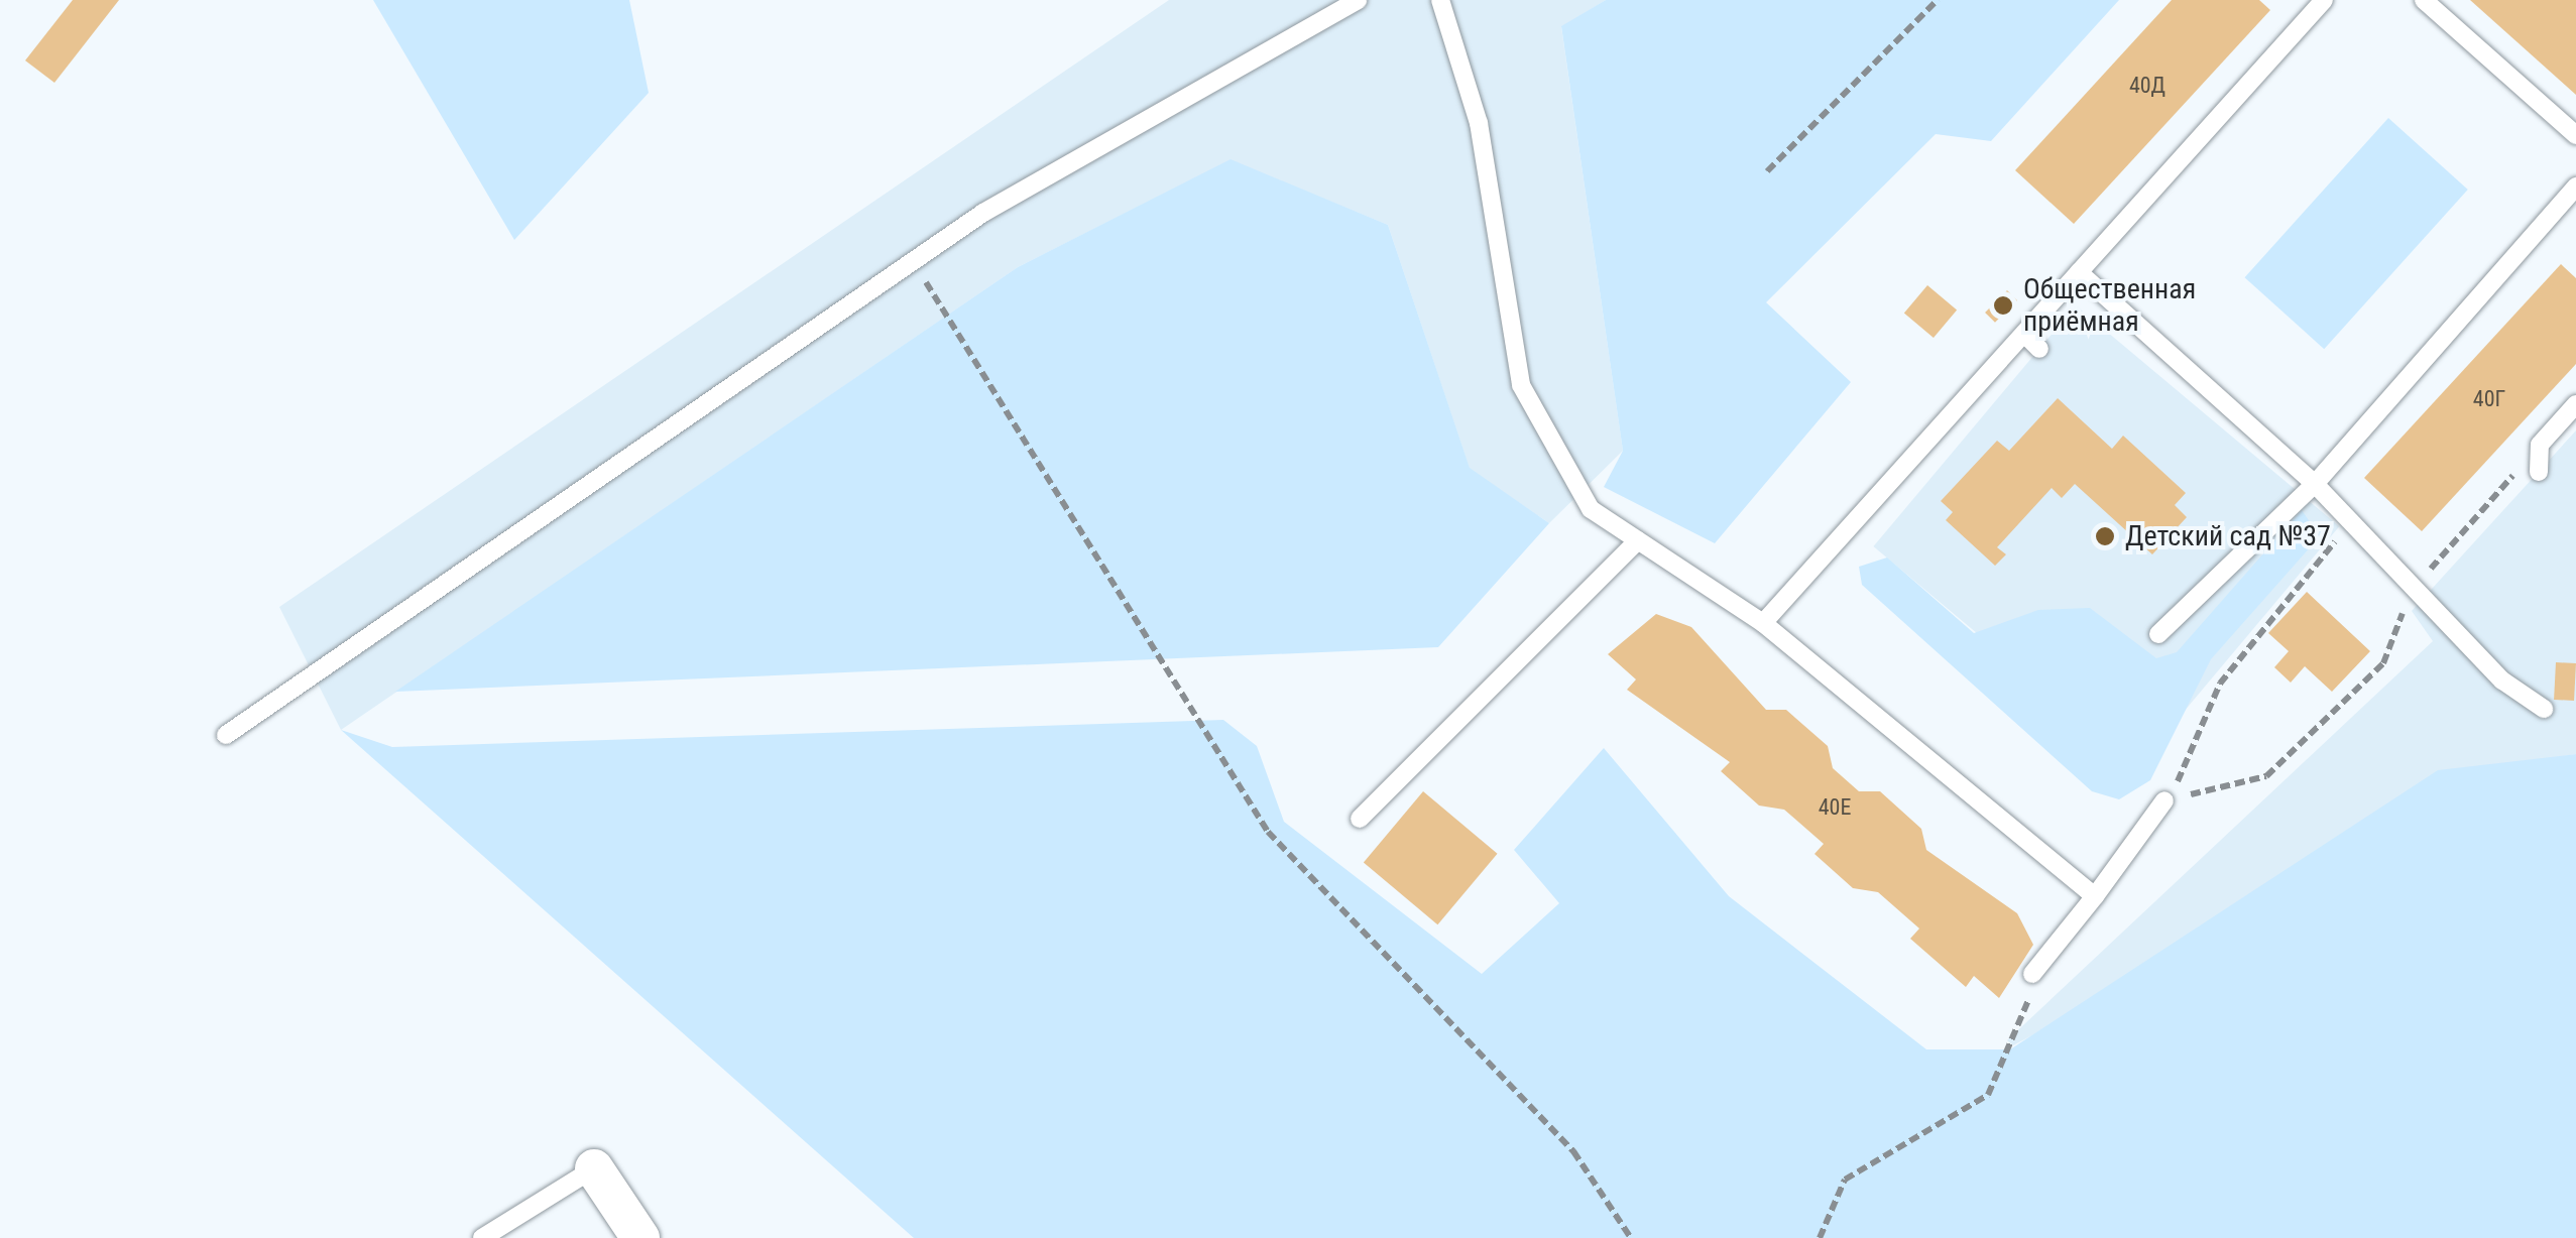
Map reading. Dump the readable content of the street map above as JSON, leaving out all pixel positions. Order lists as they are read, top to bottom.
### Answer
{
  "places": ["Общественная приёмная", "Детский сад №37"],
  "house_numbers": ["40Д", "40Г", "40Е"]
}
